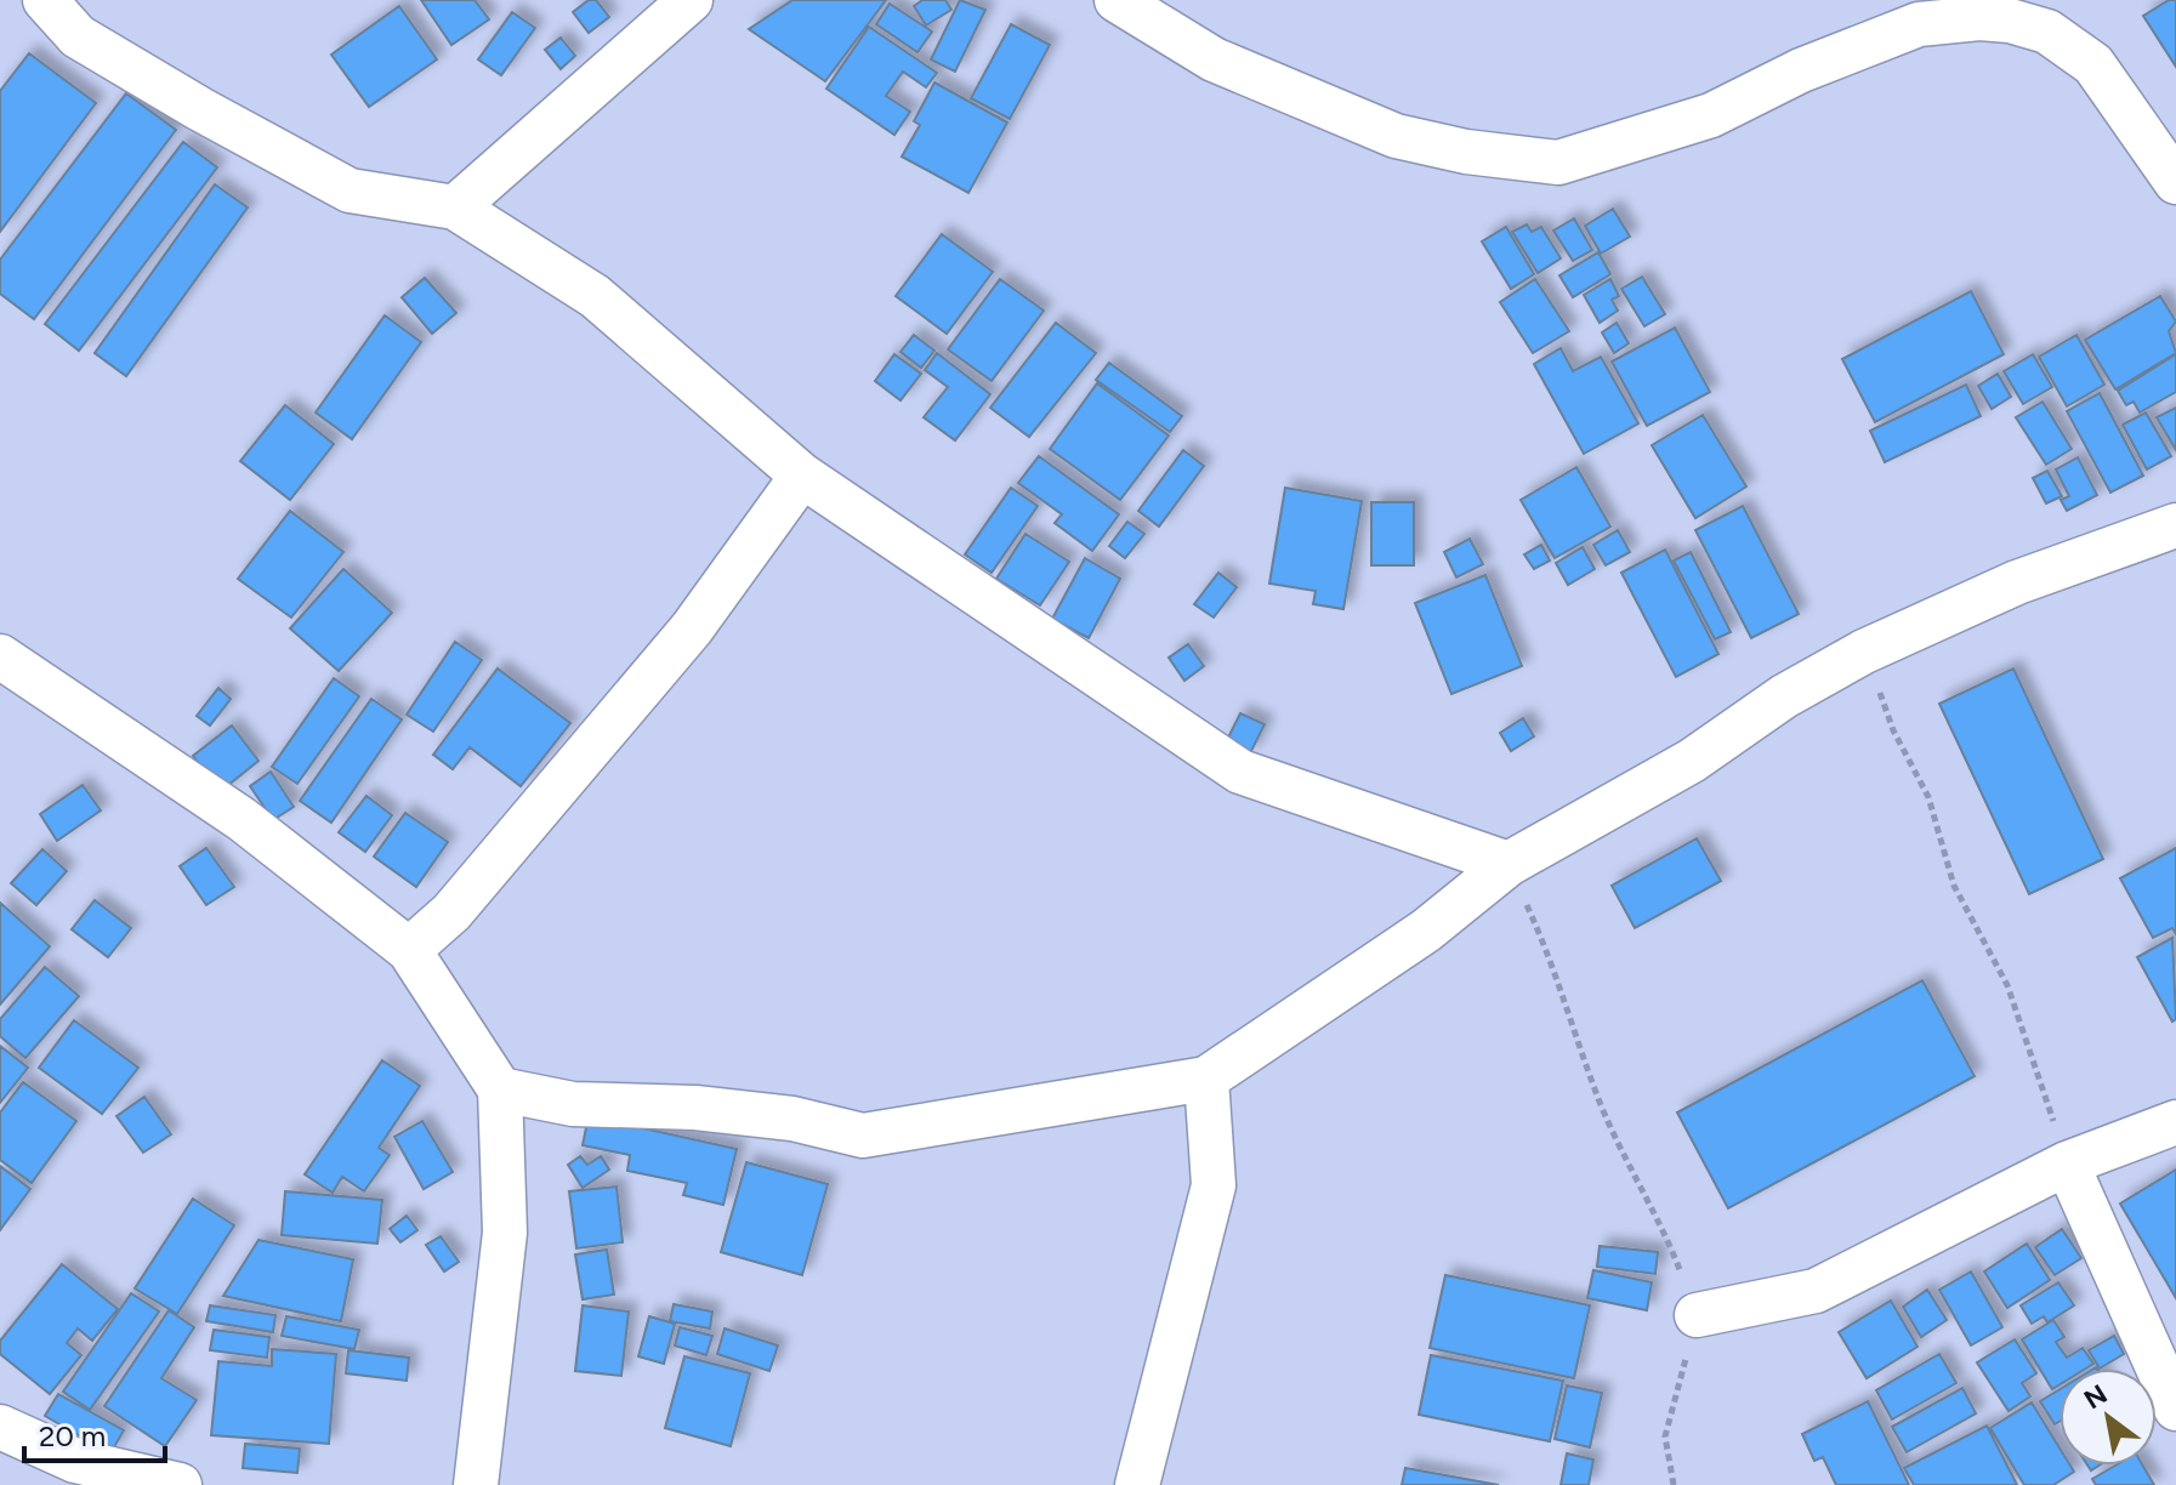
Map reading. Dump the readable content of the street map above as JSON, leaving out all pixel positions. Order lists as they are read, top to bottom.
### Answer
{
  "scale_bar": "20 m",
  "north": "top left"
}
